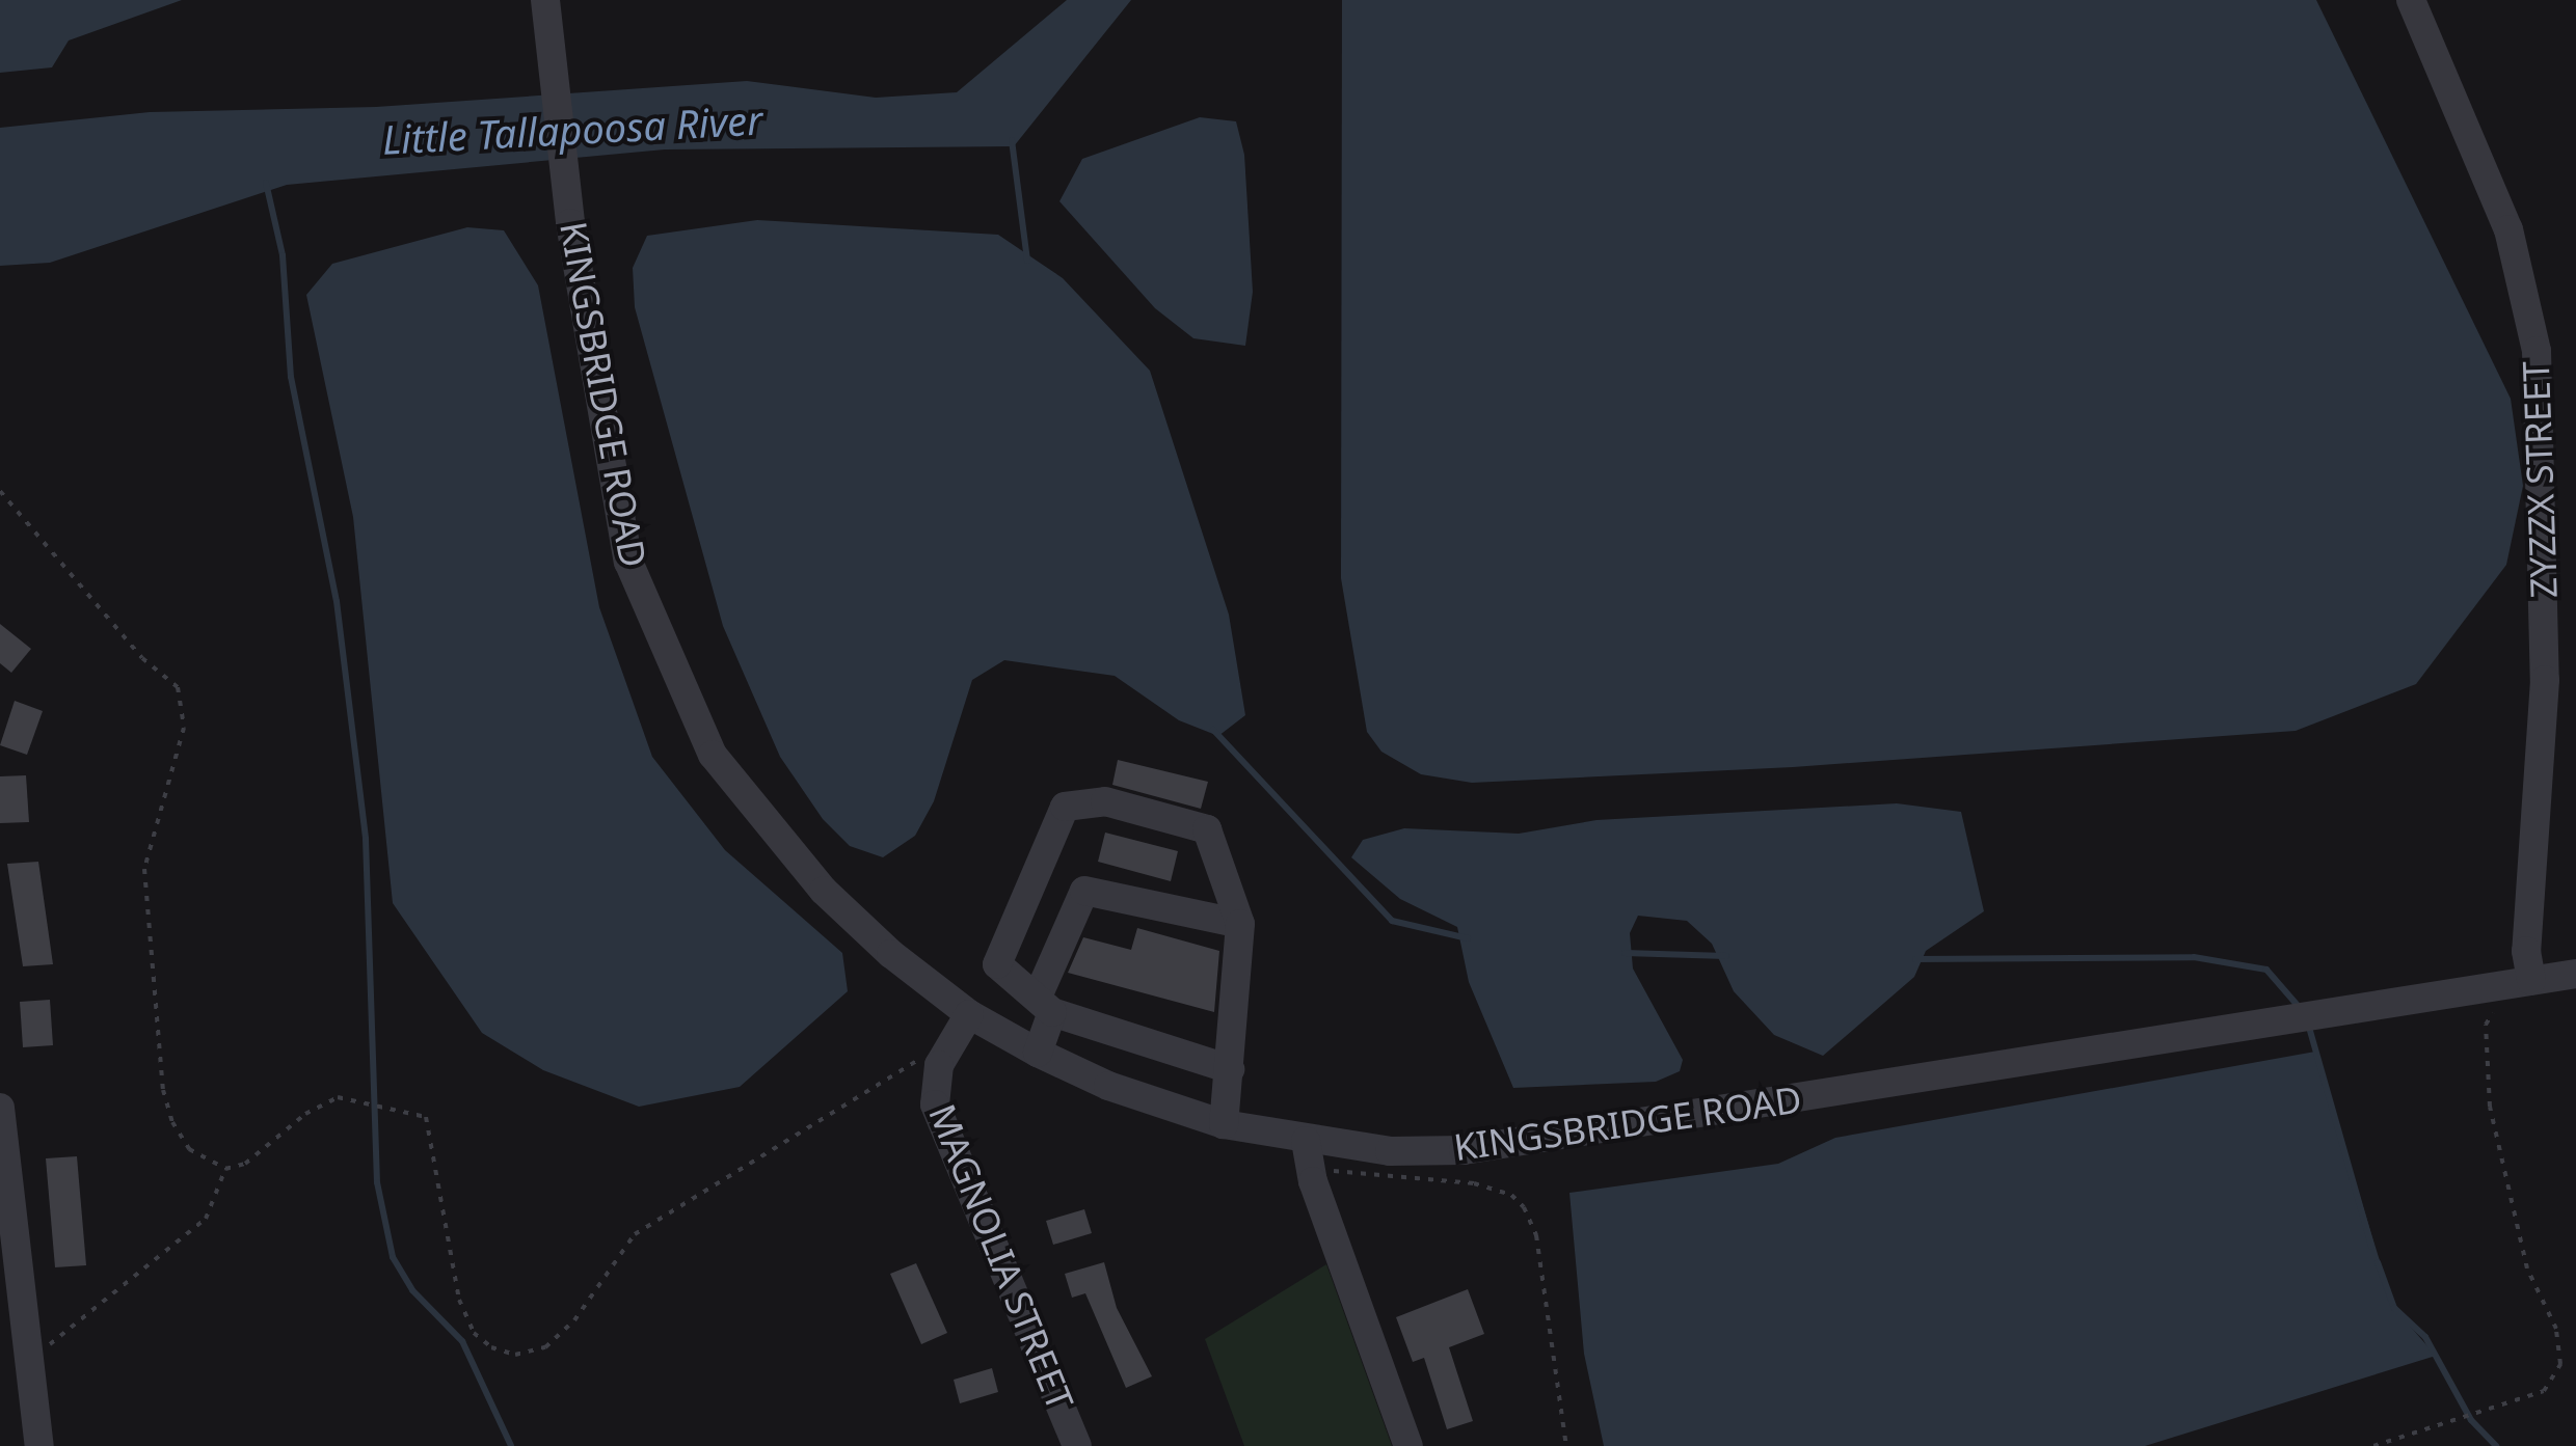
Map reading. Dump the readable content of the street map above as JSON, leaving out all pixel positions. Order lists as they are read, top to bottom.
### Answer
{
  "streets": {
    "street": ["KINGSBRIDGE ROAD", "ZYZZX STREET", "MAGNOLIA STREET"]
  },
  "crossings": [
    ["KINGSBRIDGE ROAD", "ZYZZX STREET"],
    ["KINGSBRIDGE ROAD", "MAGNOLIA STREET"]
  ],
  "water": ["Little Tallapoosa River"]
}
